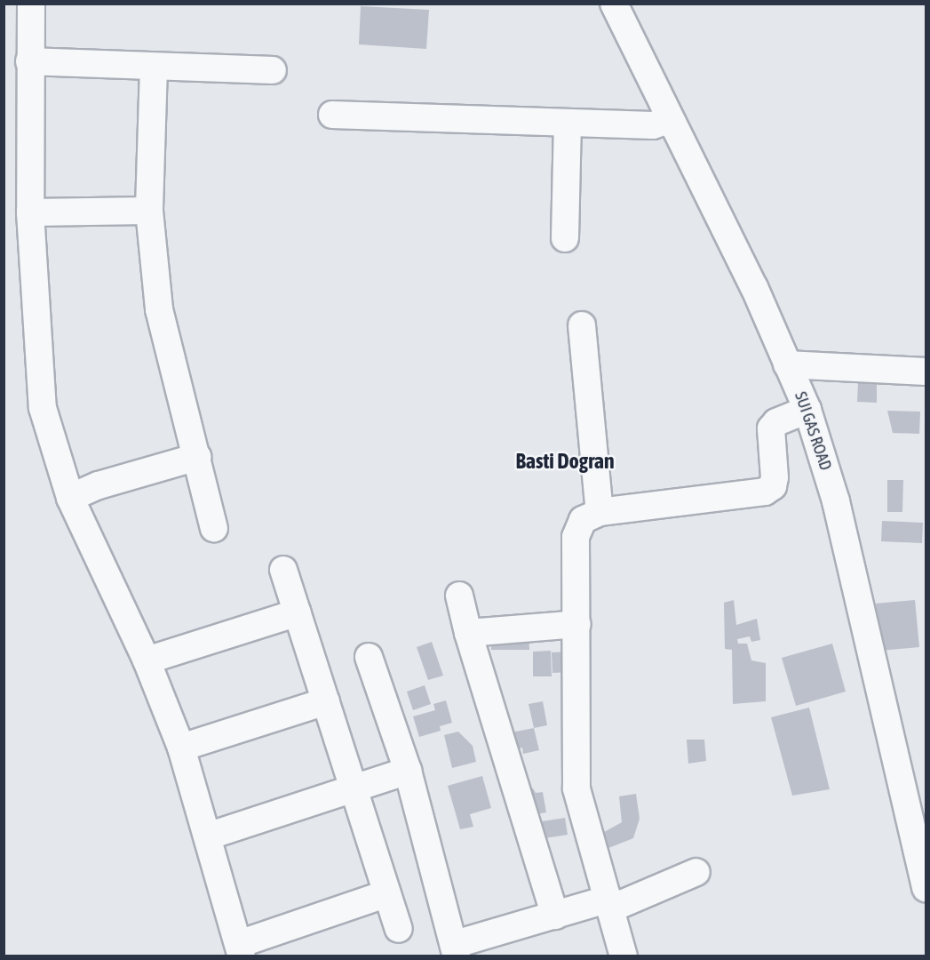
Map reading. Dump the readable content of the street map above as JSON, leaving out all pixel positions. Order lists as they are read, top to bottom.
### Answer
{
  "streets": {
    "street": ["SUI GAS ROAD"]
  },
  "districts": ["Basti Dogran"]
}
